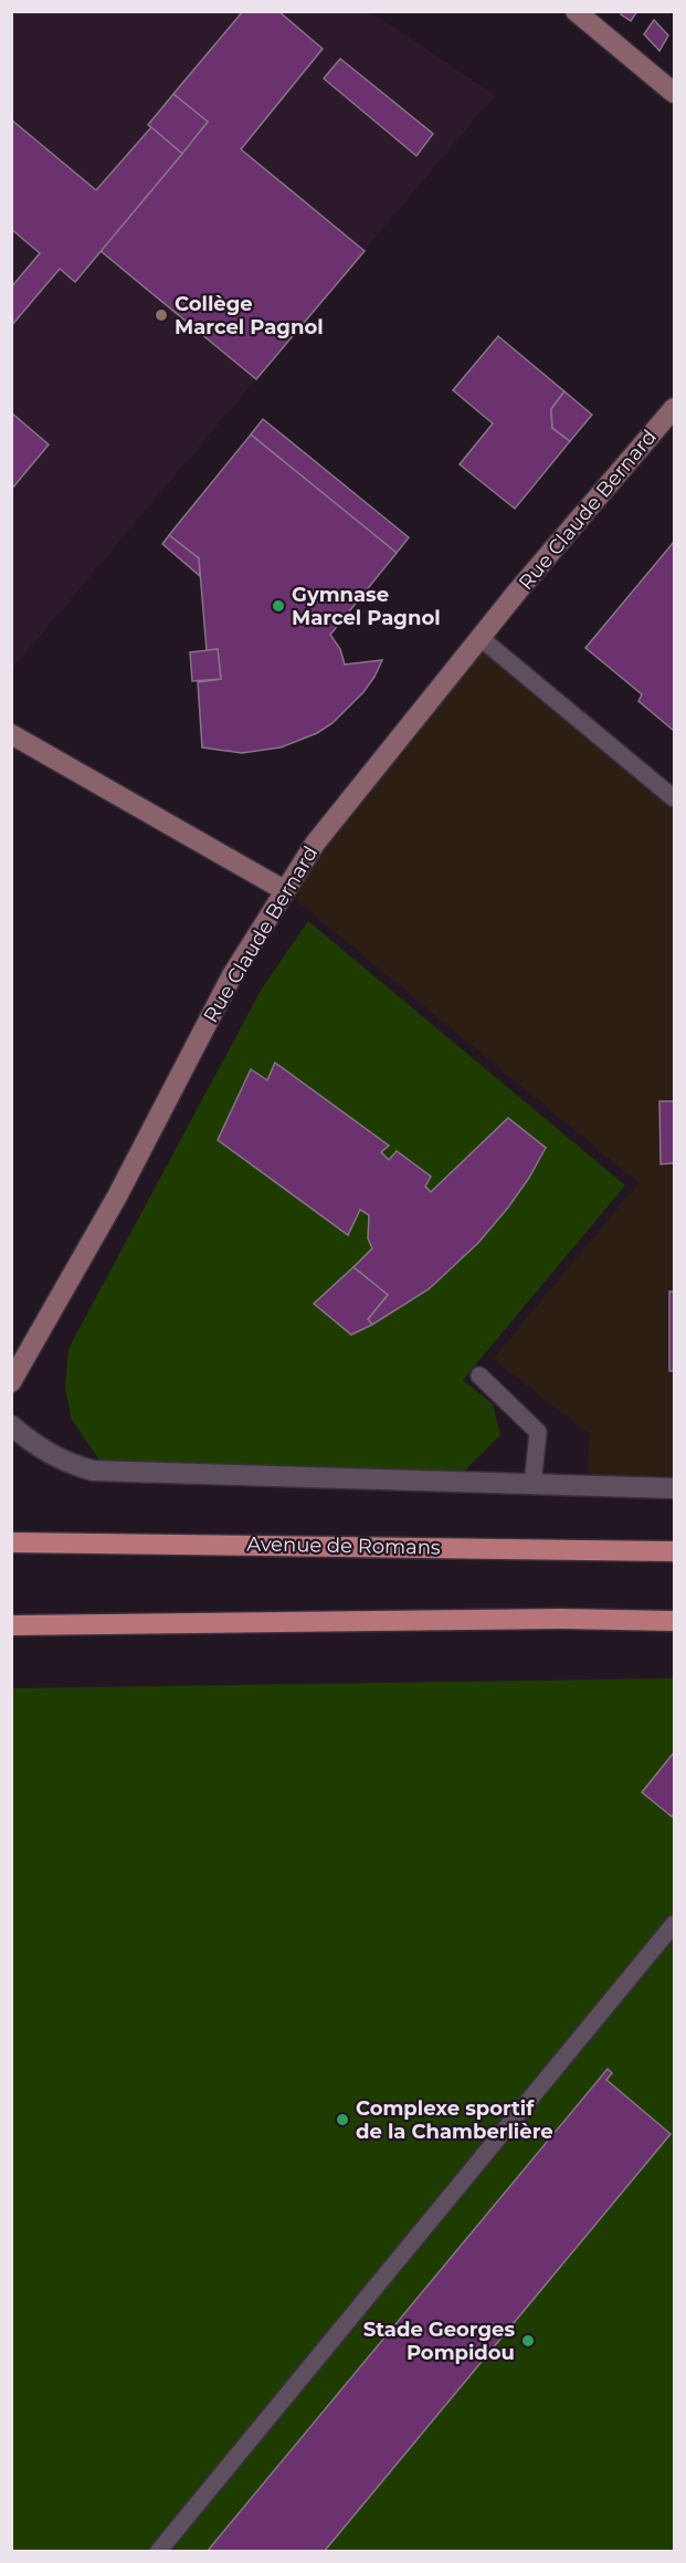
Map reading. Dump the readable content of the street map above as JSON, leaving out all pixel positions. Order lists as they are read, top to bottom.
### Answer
{
  "streets": {
    "main road": ["Avenue de Romans"],
    "street": ["Rue Claude Bernard"]
  },
  "places": [
    "Collège Marcel Pagnol",
    "Gymnase Marcel Pagnol",
    "Complexe sportif de la Chamberlière",
    "Stade Georges Pompidou"
  ]
}
